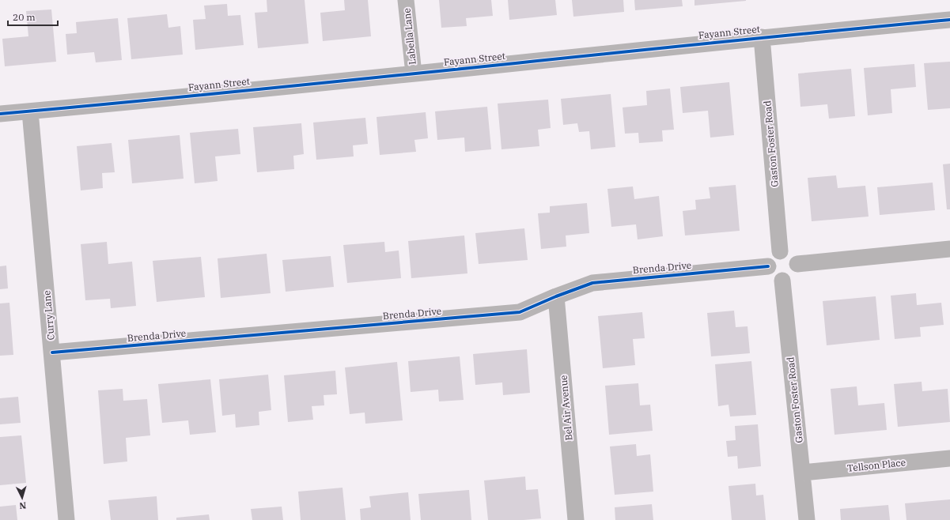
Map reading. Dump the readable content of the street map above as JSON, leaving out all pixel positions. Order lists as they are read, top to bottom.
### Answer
{
  "streets": {
    "street": [
      "Fayann Street",
      "Labella Lane",
      "Gaston Foster Road",
      "Brenda Drive",
      "Curry Lane",
      "Bel Air Avenue",
      "Tellson Place"
    ]
  },
  "crossings": [
    ["Fayann Street", "Labella Lane"],
    ["Fayann Street", "Gaston Foster Road"],
    ["Fayann Street", "Curry Lane"],
    ["Gaston Foster Road", "Brenda Drive"],
    ["Gaston Foster Road", "Tellson Place"],
    ["Brenda Drive", "Curry Lane"],
    ["Brenda Drive", "Bel Air Avenue"]
  ],
  "scale_bar": "20 m",
  "north": "bottom"
}
